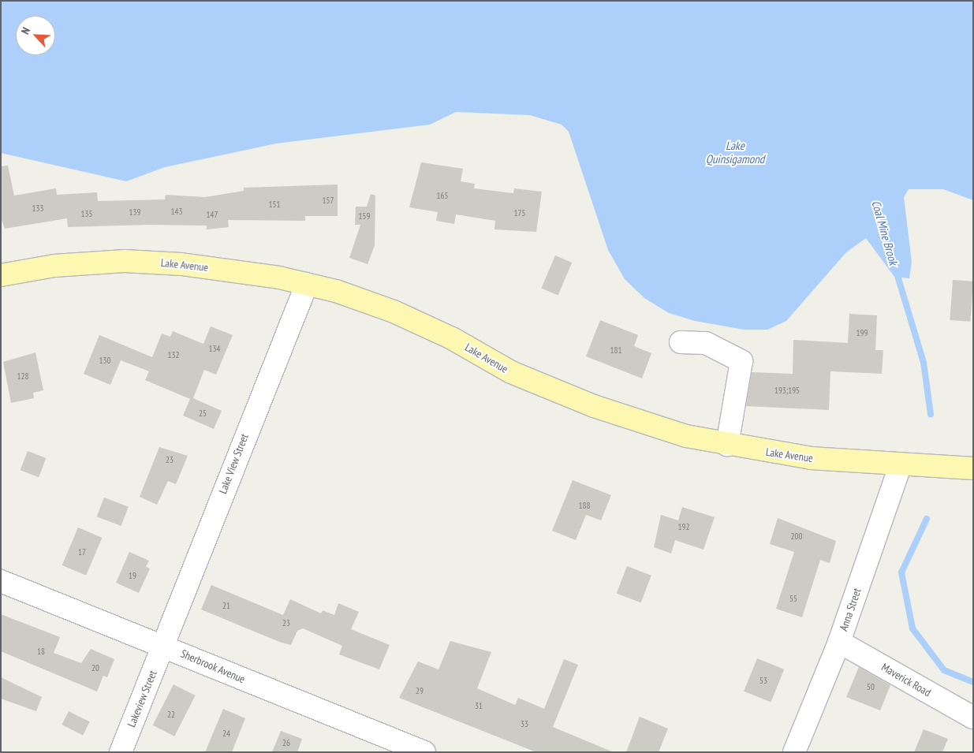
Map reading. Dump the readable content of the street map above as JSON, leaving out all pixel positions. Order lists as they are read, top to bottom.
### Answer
{
  "streets": {
    "main road": ["Lake Avenue"],
    "street": [
      "Lake View Street",
      "Anna Street",
      "Sherbrook Avenue",
      "Maverick Road",
      "Lakeview Street"
    ]
  },
  "crossings": [
    ["Lake Avenue", "Lake View Street"],
    ["Lake Avenue", "Anna Street"],
    ["Lake View Street", "Sherbrook Avenue"],
    ["Lake View Street", "Lakeview Street"],
    ["Anna Street", "Maverick Road"],
    ["Sherbrook Avenue", "Lakeview Street"]
  ],
  "water": ["Lake Quinsigamond", "Coal Mine Brook"],
  "house_numbers": [
    "165",
    "157",
    "151",
    "133",
    "143",
    "139",
    "175",
    "135",
    "147",
    "159",
    "199",
    "134",
    "181",
    "132",
    "130",
    "128",
    "193;195",
    "25",
    "23",
    "188",
    "192",
    "200",
    "17",
    "19",
    "55",
    "21",
    "23",
    "18",
    "20",
    "53",
    "50",
    "29",
    "31",
    "22",
    "33",
    "24",
    "26"
  ],
  "north": "top left"
}
